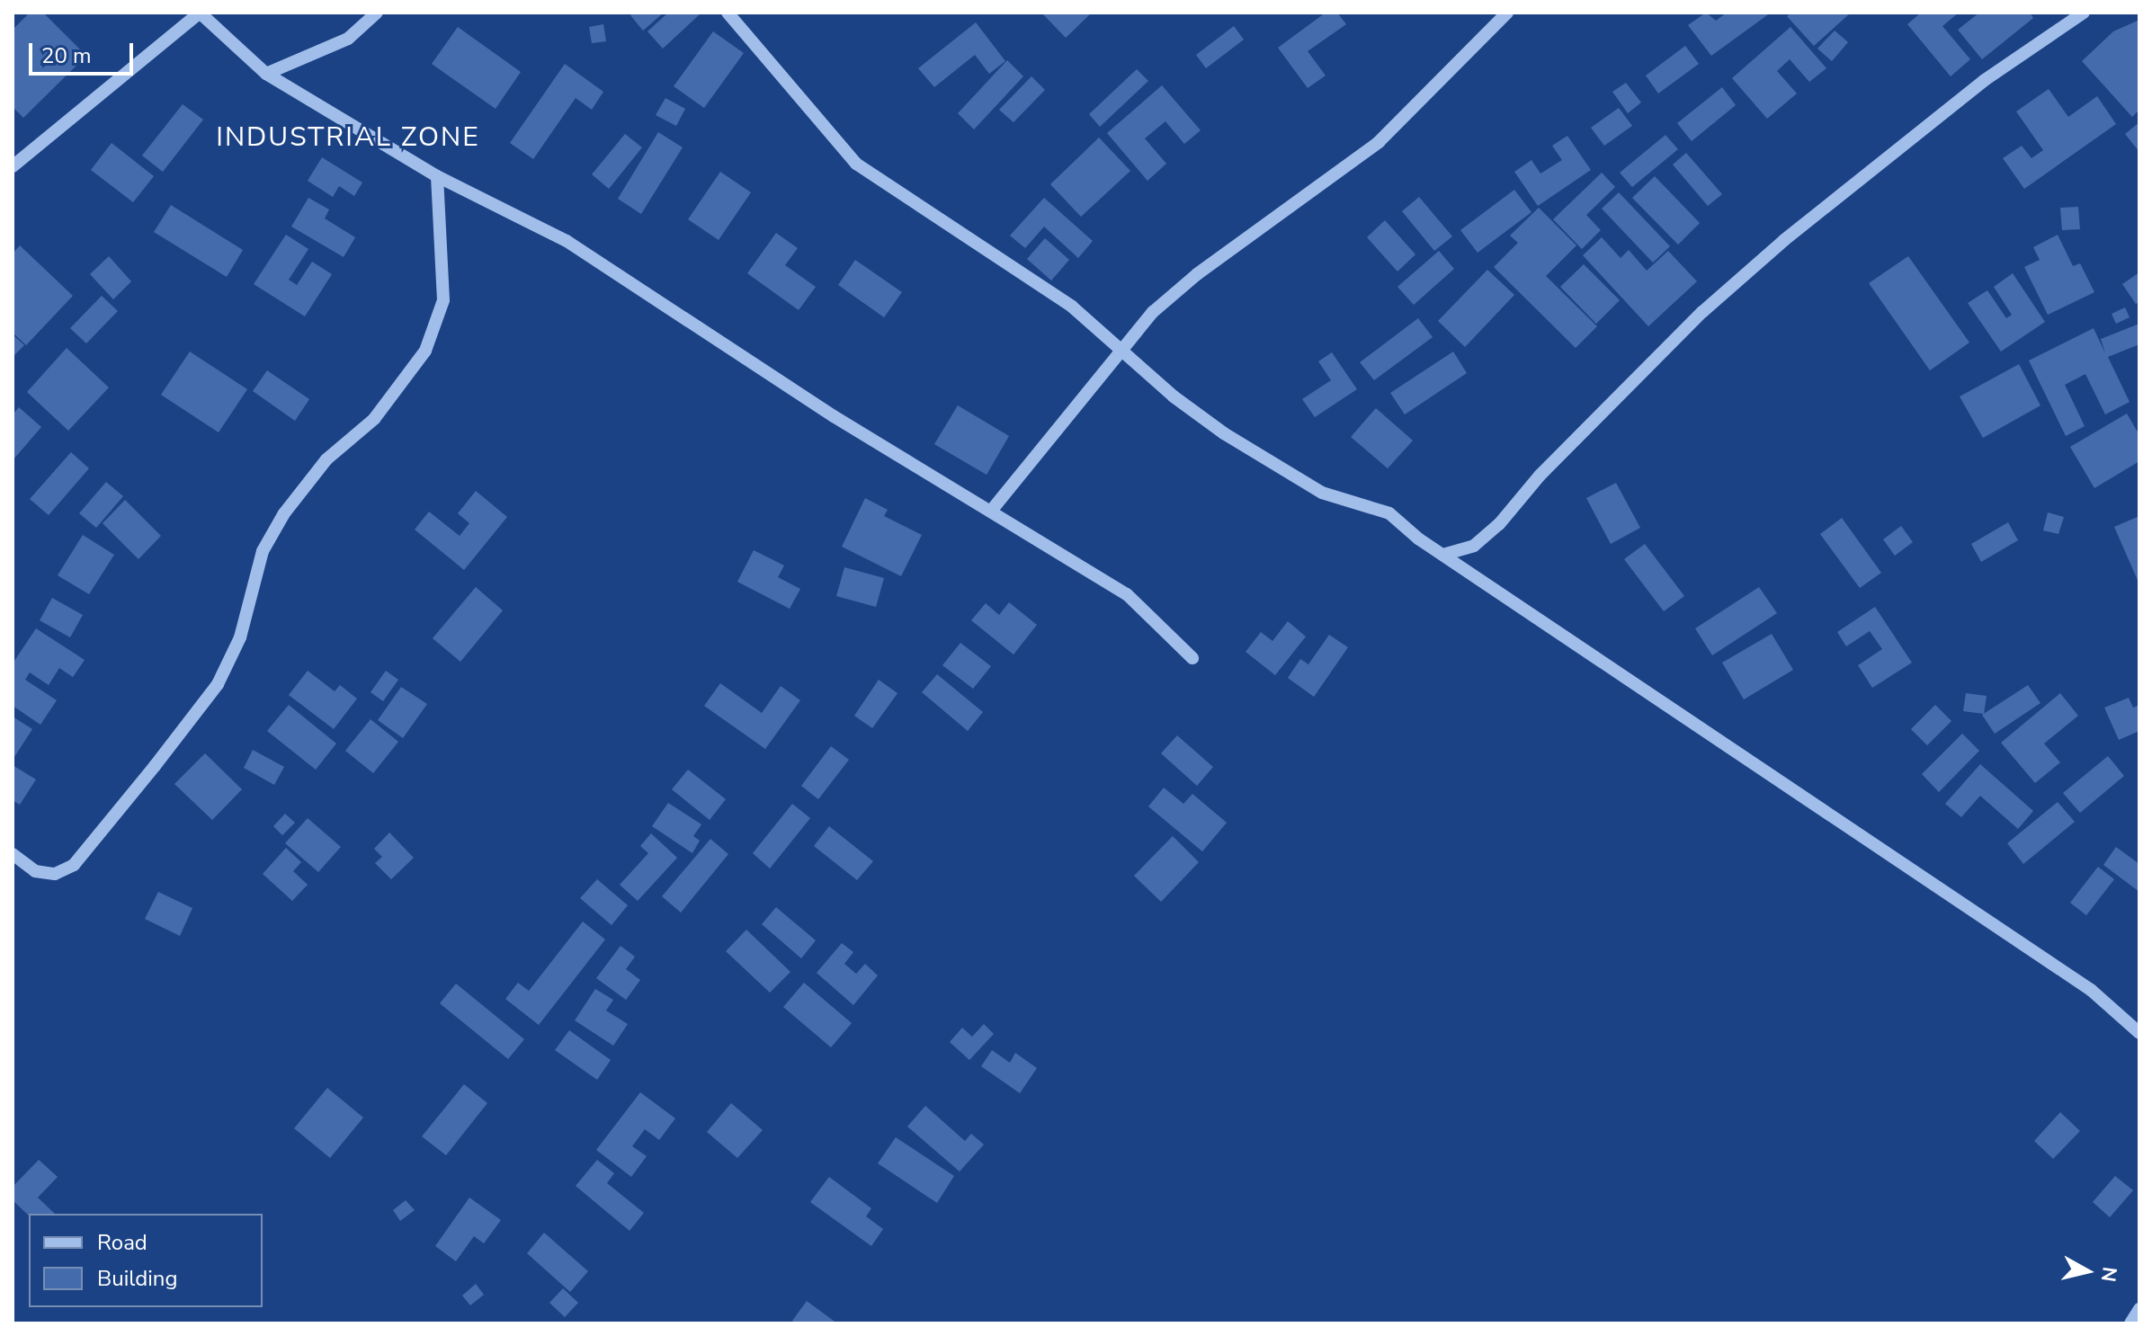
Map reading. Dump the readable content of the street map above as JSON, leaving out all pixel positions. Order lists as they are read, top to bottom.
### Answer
{
  "districts": ["INDUSTRIAL ZONE"],
  "legend": ["Road", "Building"],
  "scale_bar": "20 m",
  "north": "right"
}
